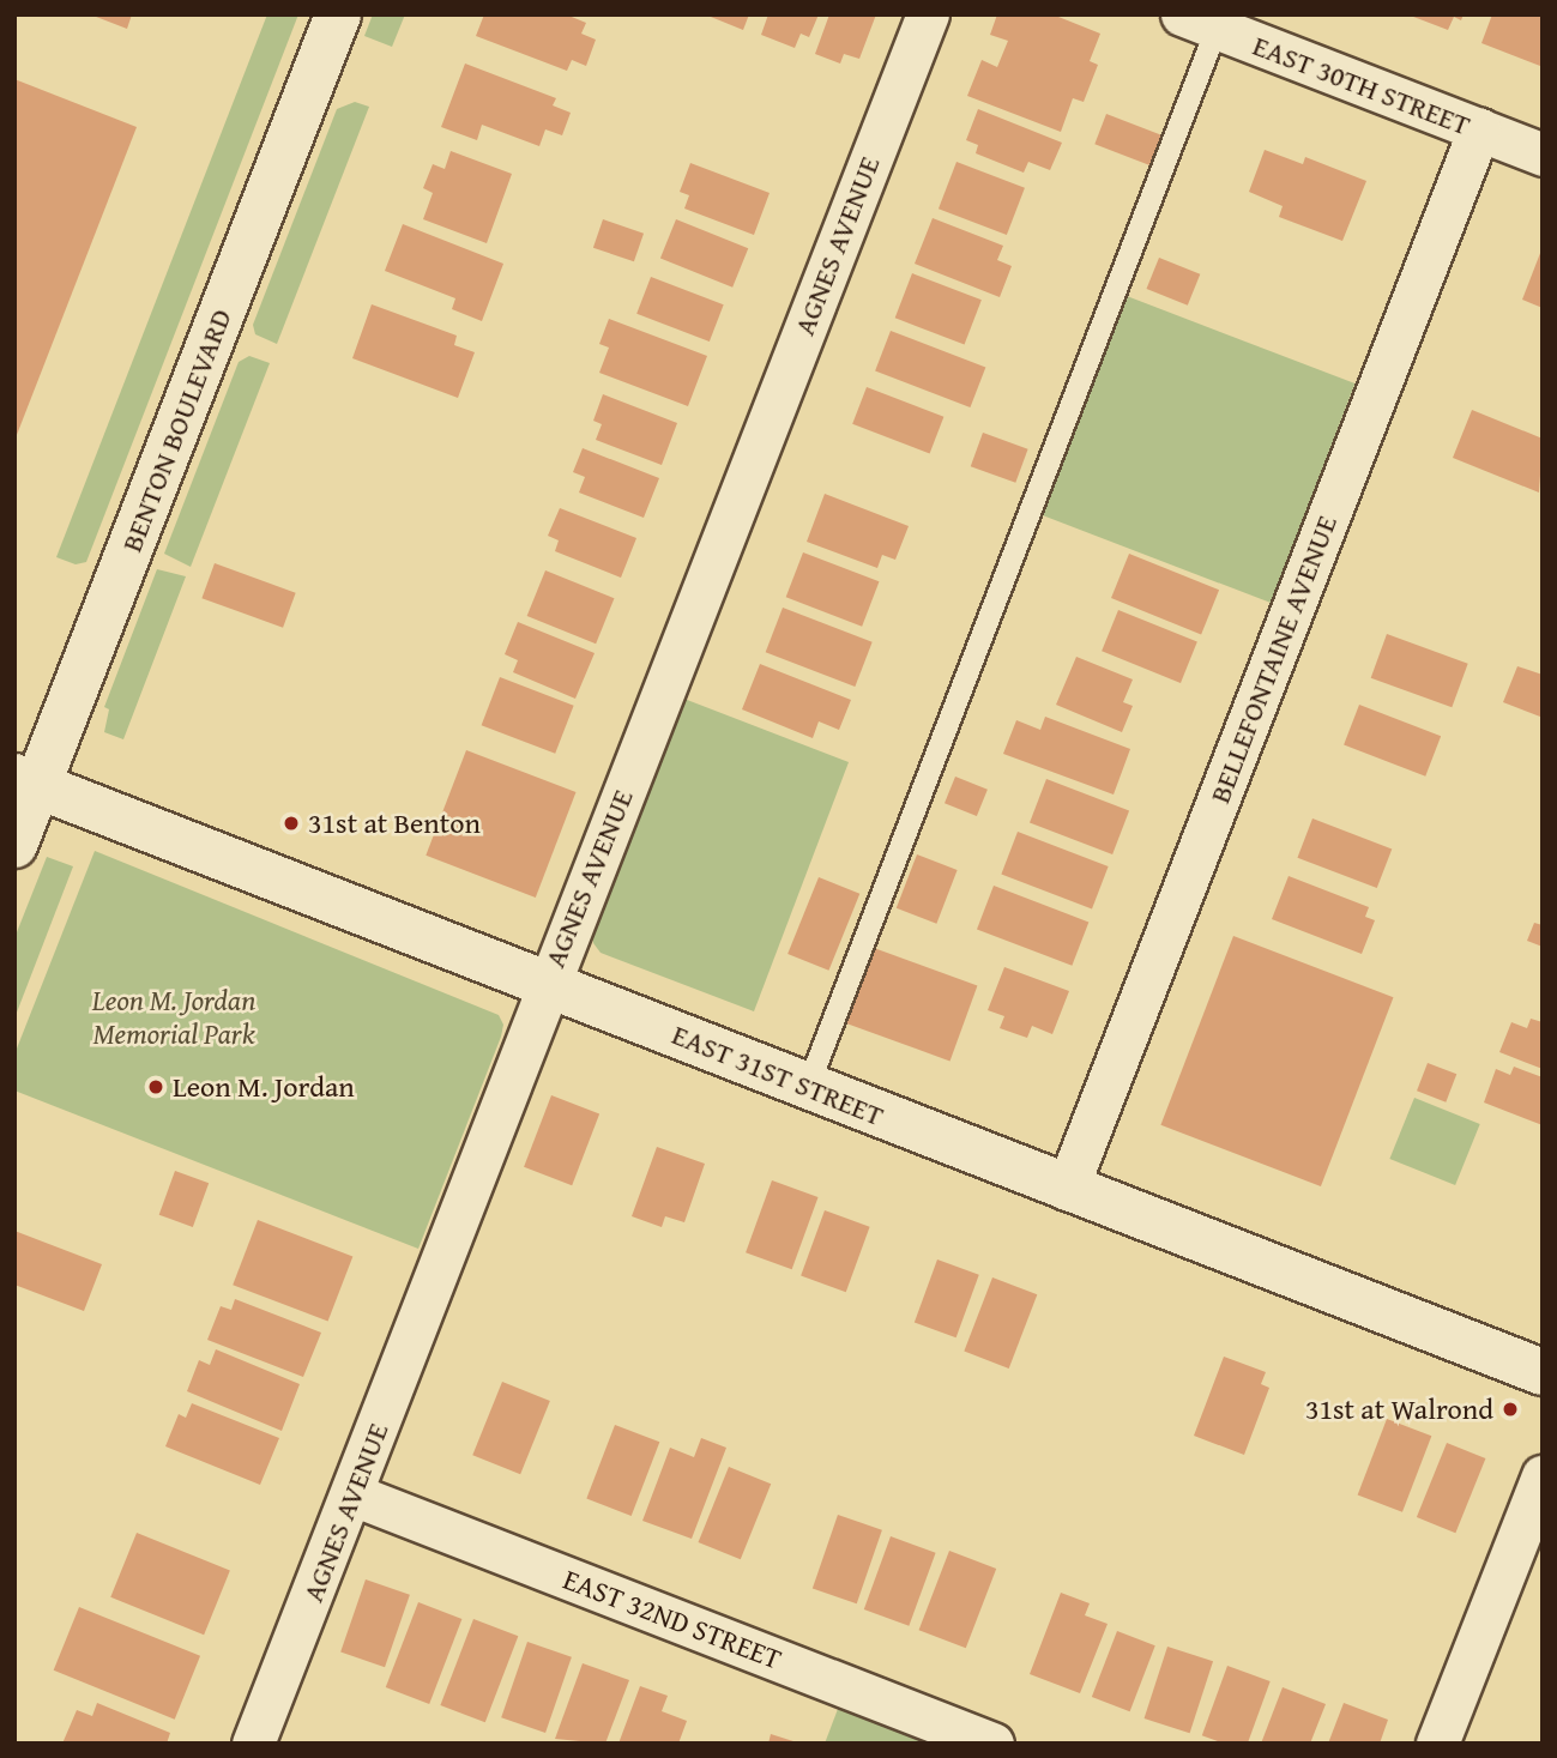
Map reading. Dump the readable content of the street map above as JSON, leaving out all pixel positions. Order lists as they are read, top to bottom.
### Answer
{
  "streets": {
    "main road": ["BENTON BOULEVARD", "EAST 31ST STREET"],
    "street": [
      "EAST 30TH STREET",
      "AGNES AVENUE",
      "BELLEFONTAINE AVENUE",
      "EAST 32ND STREET"
    ]
  },
  "crossings": [
    ["EAST 30TH STREET", "BELLEFONTAINE AVENUE"],
    ["AGNES AVENUE", "EAST 31ST STREET"],
    ["AGNES AVENUE", "EAST 32ND STREET"],
    ["BENTON BOULEVARD", "EAST 31ST STREET"],
    ["BELLEFONTAINE AVENUE", "EAST 31ST STREET"]
  ],
  "parks": ["Leon M. Jordan Memorial Park"],
  "places": ["31st at Benton", "Leon M. Jordan", "31st at Walrond"]
}
